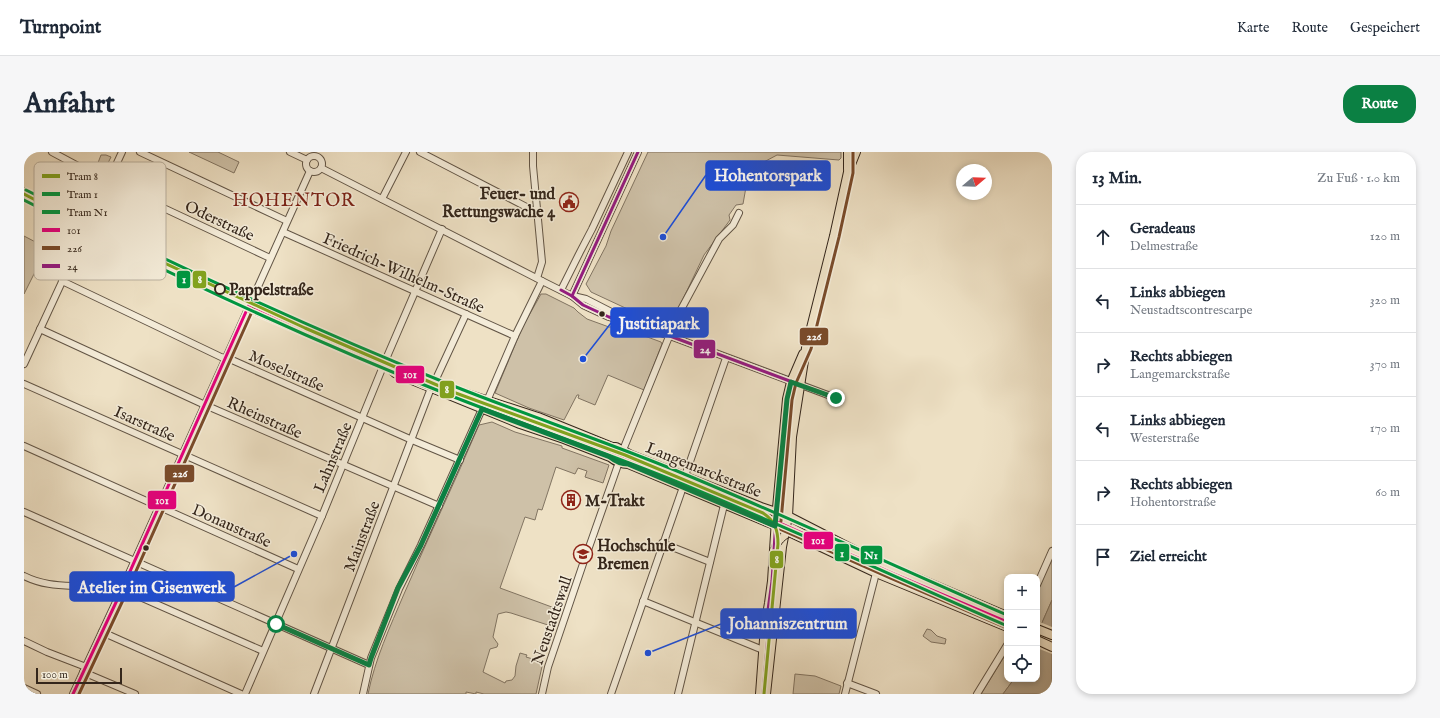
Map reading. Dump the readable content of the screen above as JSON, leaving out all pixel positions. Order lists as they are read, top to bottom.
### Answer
{
  "streets": {
    "main road": ["Langemarckstraße"],
    "street": [
      "Oderstraße",
      "Friedrich-Wilhelm-Straße",
      "Moselstraße",
      "Rheinstraße",
      "Isarstraße",
      "Lahnstraße",
      "Donaustraße",
      "Mainstraße",
      "Neustadtswall"
    ]
  },
  "crossings": [
    ["Friedrich-Wilhelm-Straße", "Lahnstraße"],
    ["Friedrich-Wilhelm-Straße", "Mainstraße"],
    ["Moselstraße", "Lahnstraße"],
    ["Moselstraße", "Mainstraße"],
    ["Rheinstraße", "Lahnstraße"],
    ["Rheinstraße", "Mainstraße"],
    ["Isarstraße", "Lahnstraße"],
    ["Lahnstraße", "Langemarckstraße"],
    ["Lahnstraße", "Donaustraße"],
    ["Langemarckstraße", "Mainstraße"],
    ["Langemarckstraße", "Neustadtswall"]
  ],
  "districts": ["HOHENTOR"],
  "places": {
    "public building": ["Feuer- und Rettungswache 4"],
    "other": [
      "Hohentorspark",
      "Pappelstraße",
      "Justitiapark",
      "Atelier im Gisenwerk",
      "Johanniszentrum"
    ],
    "building": ["M-Trakt"],
    "school or university": ["Hochschule Bremen"]
  },
  "lines": [
    "transit line 226",
    "transit line 24",
    "tram line N1",
    "tram line 8",
    "tram line 1",
    "transit line 101"
  ],
  "legend": [
    "Tram 8",
    "Tram 1",
    "Tram N1",
    "101",
    "226",
    "24"
  ],
  "scale_bar": "100 m",
  "north": "right",
  "page": {
    "header": "Turnpoint",
    "nav": ["Karte", "Route", "Gespeichert"],
    "buttons": "Route",
    "title": "Anfahrt",
    "heading": ["13 Min.", "Zu Fuß · 1.0 km"],
    "list": [
      ["Geradeaus", "Delmestraße", "120 m"],
      ["Links abbiegen", "Neustadtscontrescarpe", "320 m"],
      ["Rechts abbiegen", "Langemarckstraße", "370 m"],
      ["Links abbiegen", "Westerstraße", "170 m"],
      ["Rechts abbiegen", "Hohentorstraße", "60 m"],
      "Ziel erreicht"
    ],
    "map_buttons": ["+", "−"],
    "scale": "100 m"
  }
}
